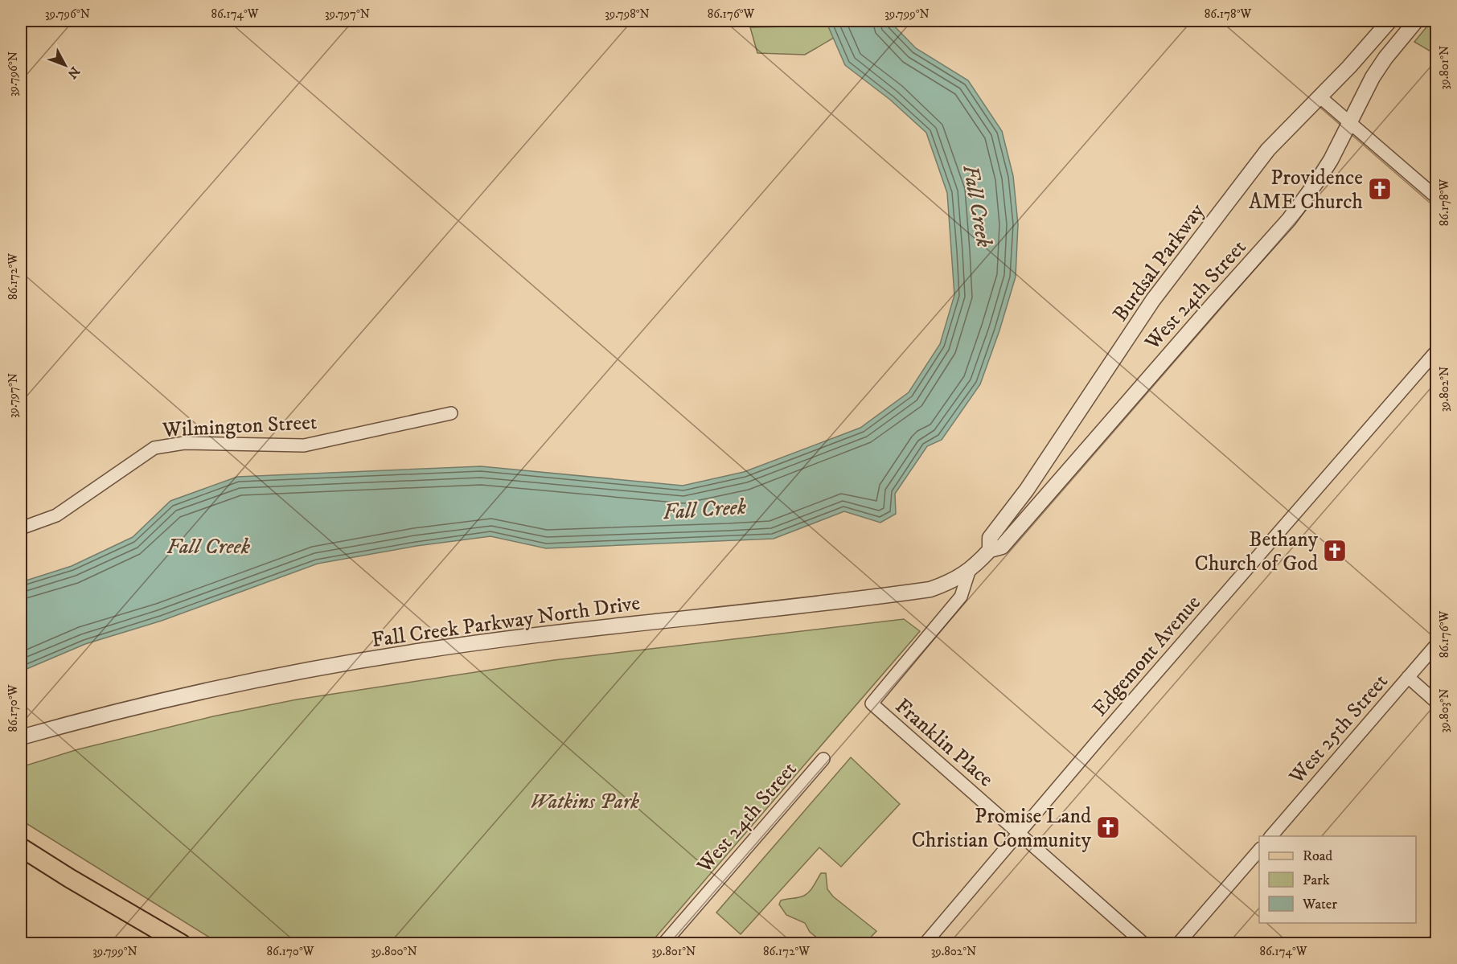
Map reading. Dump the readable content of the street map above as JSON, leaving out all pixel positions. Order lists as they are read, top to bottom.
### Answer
{
  "streets": {
    "street": [
      "Burdsal Parkway",
      "West 24th Street",
      "Wilmington Street",
      "Fall Creek Parkway North Drive",
      "Edgemont Avenue",
      "West 25th Street",
      "Franklin Place"
    ]
  },
  "crossings": [
    ["Burdsal Parkway", "West 24th Street"],
    ["Burdsal Parkway", "Fall Creek Parkway North Drive"],
    ["West 24th Street", "Fall Creek Parkway North Drive"],
    ["Fall Creek Parkway North Drive", "Franklin Place"],
    ["Edgemont Avenue", "Franklin Place"]
  ],
  "water": ["Fall Creek"],
  "parks": ["Watkins Park"],
  "places": {
    "church": ["Providence AME Church", "Bethany Church of God", "Promise Land Christian Community"]
  },
  "legend": ["Road", "Park", "Water"],
  "north": "bottom right",
  "coordinates": [
    "39.796°N",
    "86.174°W",
    "39.797°N",
    "39.798°N",
    "86.176°W",
    "39.799°N",
    "86.178°W",
    "39.801°N",
    "86.172°W",
    "39.802°N",
    "86.170°W",
    "39.803°N",
    "39.800°N"
  ]
}
